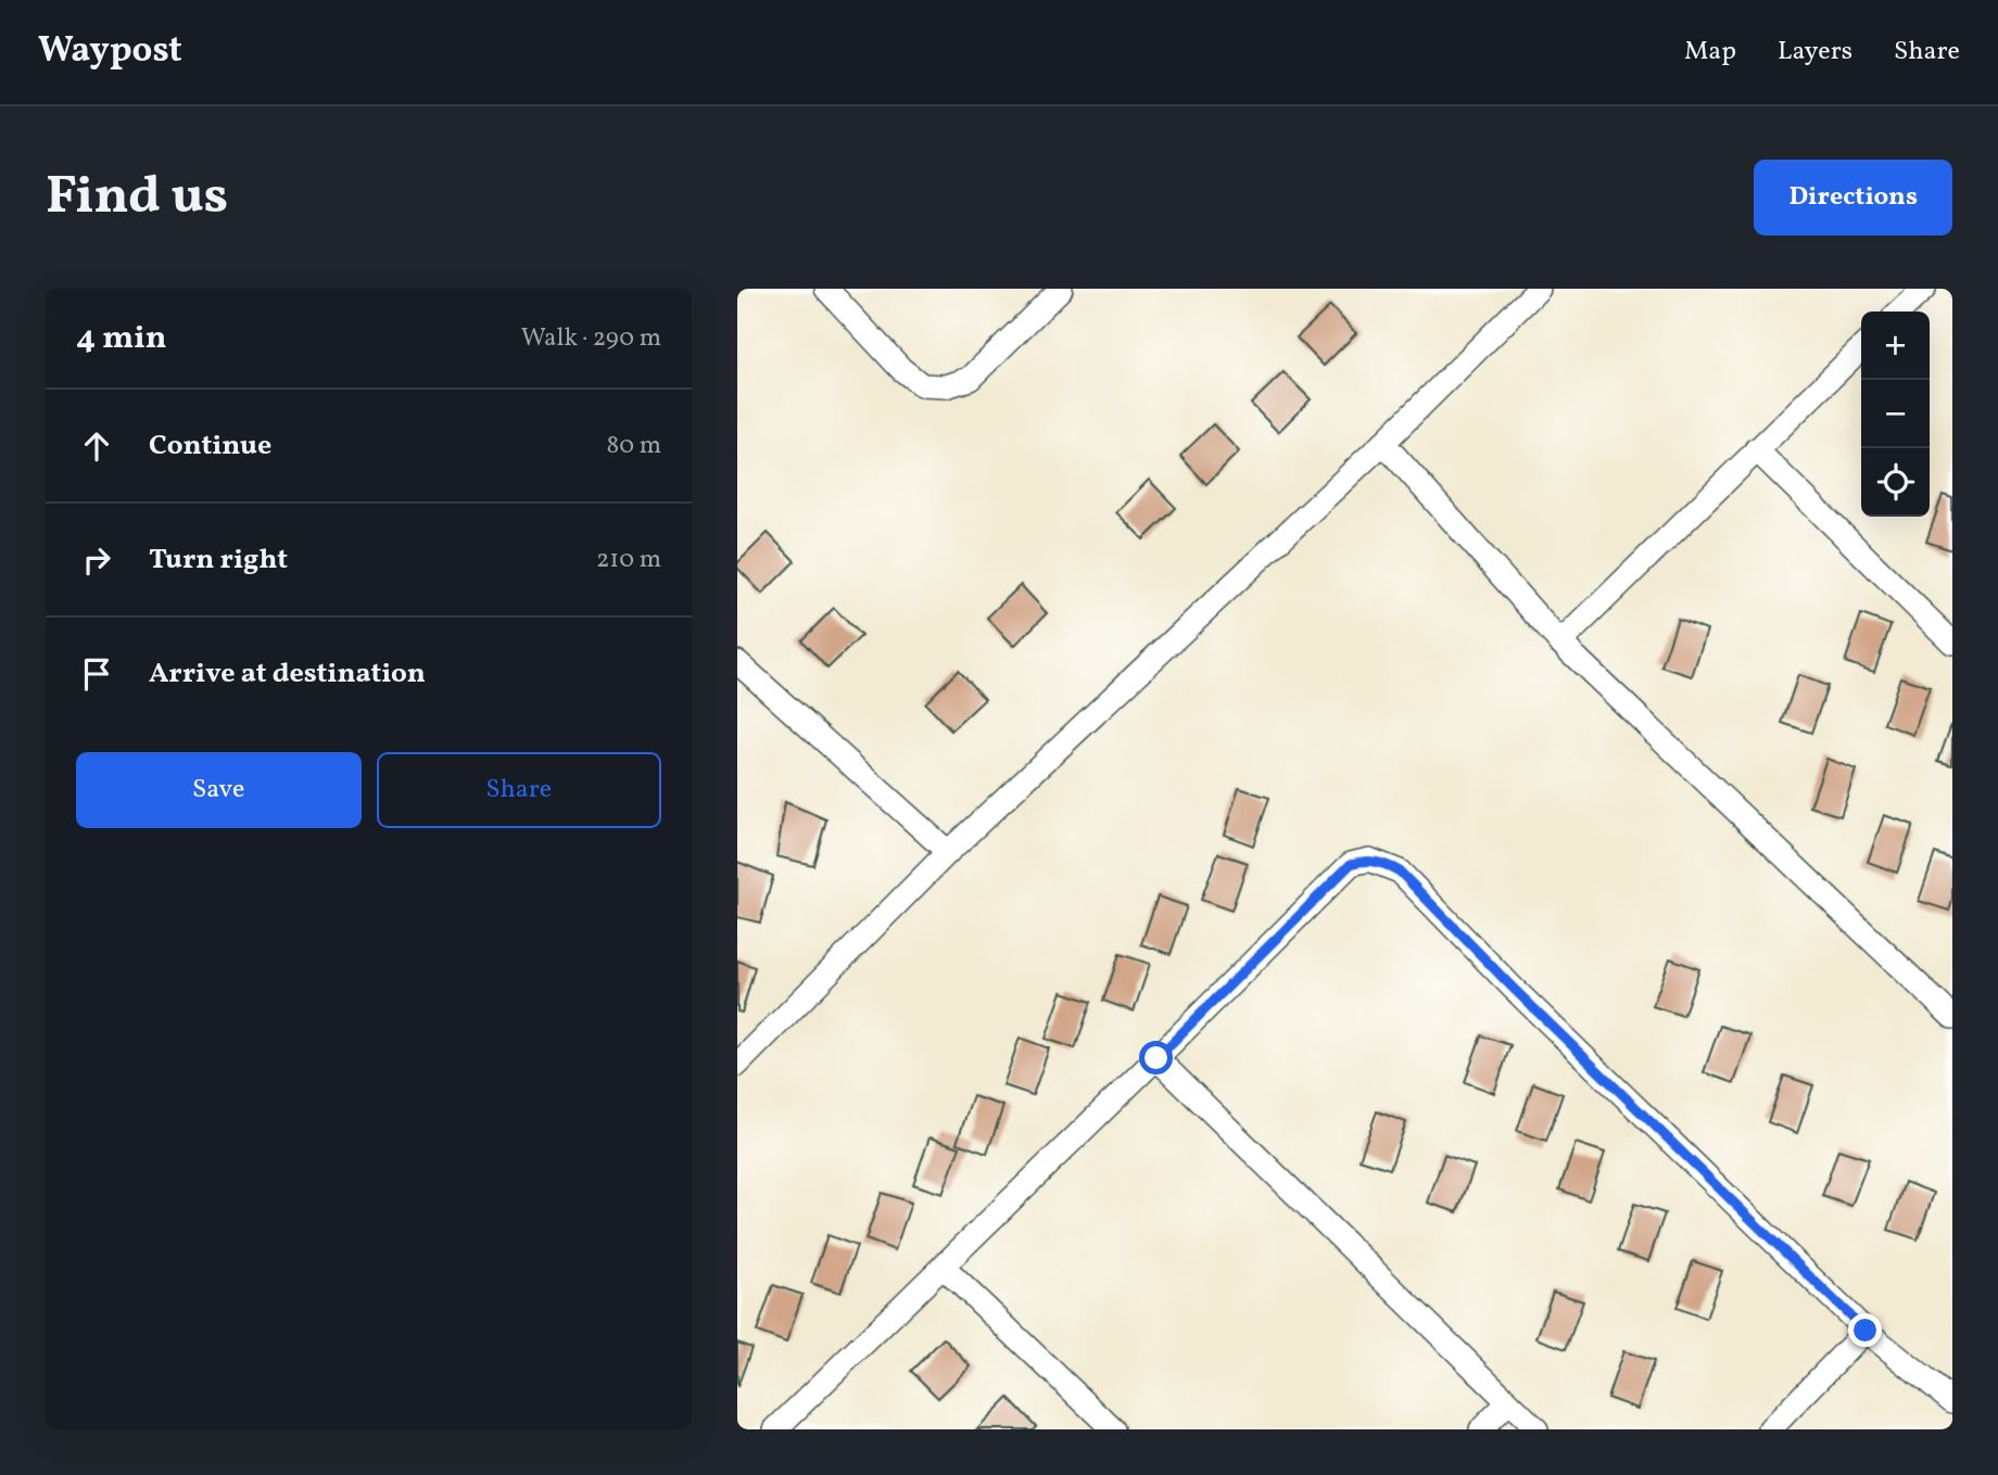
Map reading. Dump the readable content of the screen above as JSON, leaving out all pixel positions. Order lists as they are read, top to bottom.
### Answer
{
  "page": {
    "header": "Waypost",
    "nav": ["Map", "Layers", "Share"],
    "buttons": [
      "Directions",
      ["Save", "Share"]
    ],
    "title": "Find us",
    "heading": ["4 min", "Walk · 290 m"],
    "map_buttons": ["+", "−"],
    "list": [
      ["Continue", "80 m"],
      ["Turn right", "210 m"],
      "Arrive at destination"
    ]
  }
}
